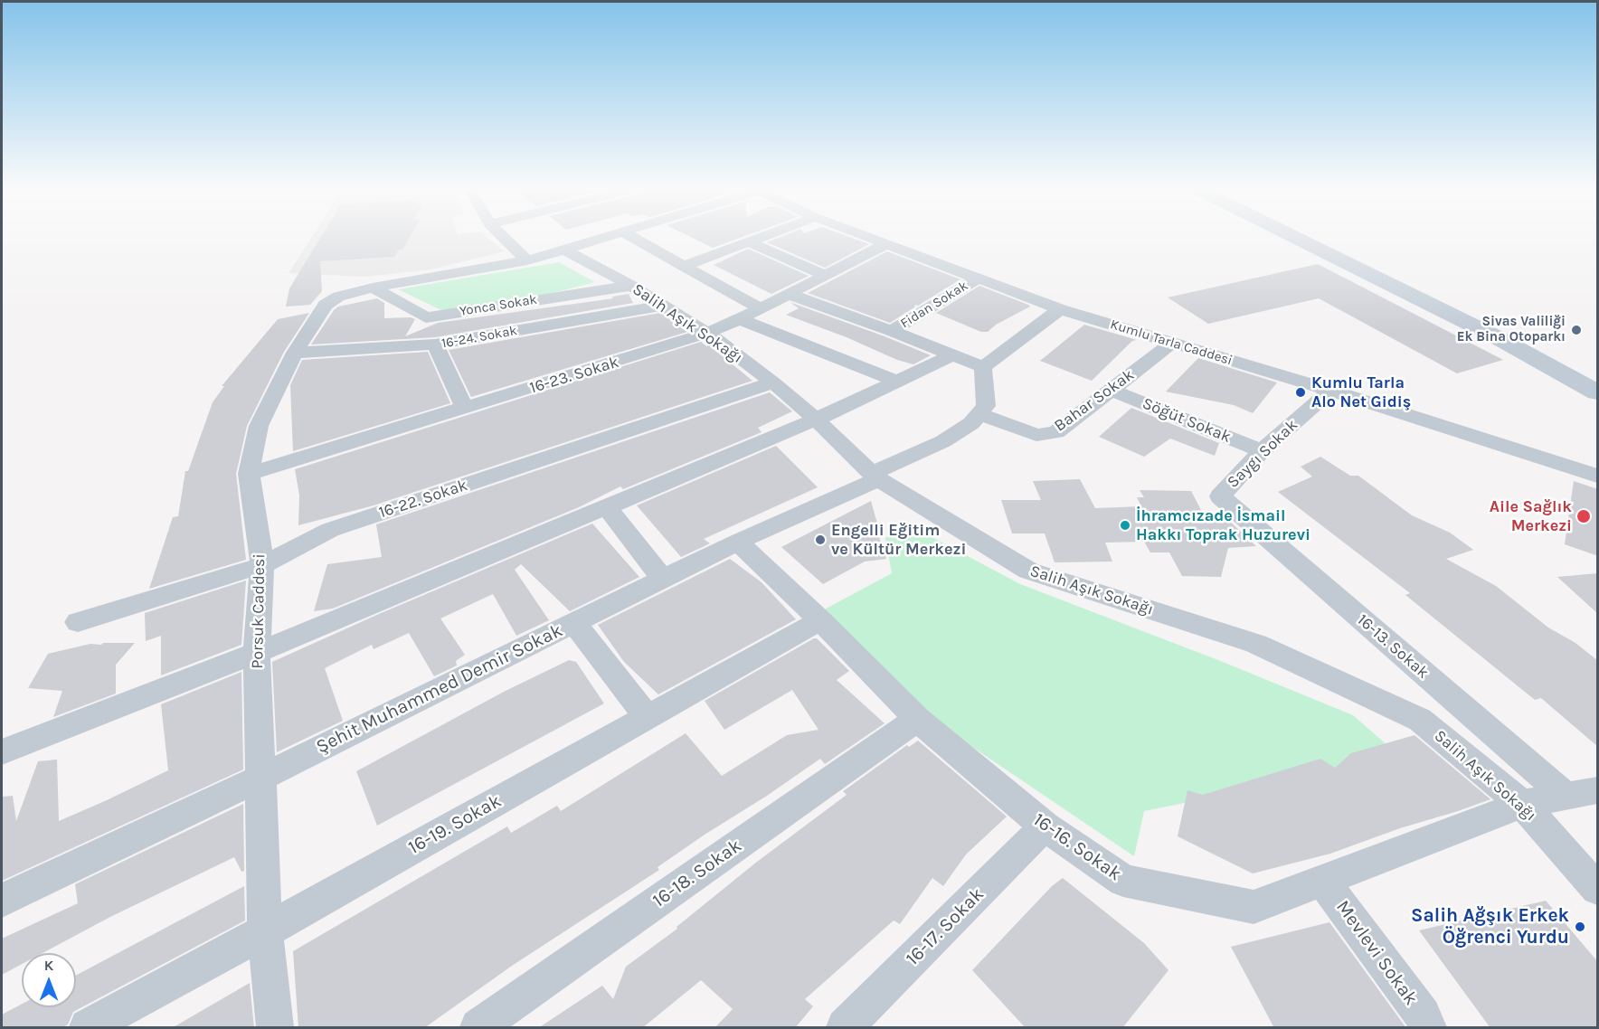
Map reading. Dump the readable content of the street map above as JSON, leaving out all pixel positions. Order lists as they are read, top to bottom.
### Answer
{
  "streets": {
    "street": [
      "Fidan Sokak",
      "Yonca Sokak",
      "Salih Aşık Sokağı",
      "16-24. Sokak",
      "Kumlu Tarla Caddesi",
      "16-23. Sokak",
      "Bahar Sokak",
      "Söğüt Sokak",
      "Saygı Sokak",
      "16-22. Sokak",
      "Porsuk Caddesi",
      "16-13. Sokak",
      "Şehit Muhammed Demir Sokak",
      "16-19. Sokak",
      "16-16. Sokak",
      "16-18. Sokak",
      "16-17. Sokak",
      "Mevlevi Sokak"
    ]
  },
  "crossings": [
    ["Fidan Sokak", "Kumlu Tarla Caddesi"],
    ["Yonca Sokak", "Salih Aşık Sokağı"],
    ["Yonca Sokak", "Porsuk Caddesi"],
    ["Salih Aşık Sokağı", "16-24. Sokak"],
    ["Salih Aşık Sokağı", "16-23. Sokak"],
    ["Salih Aşık Sokağı", "16-22. Sokak"],
    ["Salih Aşık Sokağı", "Porsuk Caddesi"],
    ["Salih Aşık Sokağı", "Şehit Muhammed Demir Sokak"],
    ["Salih Aşık Sokağı", "16-16. Sokak"],
    ["16-24. Sokak", "Porsuk Caddesi"],
    ["Kumlu Tarla Caddesi", "16-23. Sokak"],
    ["Kumlu Tarla Caddesi", "Bahar Sokak"],
    ["Kumlu Tarla Caddesi", "Saygı Sokak"],
    ["16-23. Sokak", "Porsuk Caddesi"],
    ["Bahar Sokak", "Söğüt Sokak"],
    ["Bahar Sokak", "Şehit Muhammed Demir Sokak"],
    ["Söğüt Sokak", "Saygı Sokak"],
    ["Saygı Sokak", "16-13. Sokak"],
    ["16-22. Sokak", "Porsuk Caddesi"],
    ["Porsuk Caddesi", "Şehit Muhammed Demir Sokak"],
    ["Porsuk Caddesi", "16-19. Sokak"],
    ["16-13. Sokak", "16-16. Sokak"],
    ["Şehit Muhammed Demir Sokak", "16-16. Sokak"],
    ["16-19. Sokak", "16-16. Sokak"],
    ["16-16. Sokak", "16-18. Sokak"],
    ["16-16. Sokak", "16-17. Sokak"],
    ["16-16. Sokak", "Mevlevi Sokak"]
  ],
  "places": [
    "Sivas Valiliği Ek Bina Otoparkı",
    "Kumlu Tarla Alo Net Gidiş",
    "Aile Sağlık Merkezi",
    "İhramcızade İsmail Hakkı Toprak Huzurevi",
    "Engelli Eğitim ve Kültür Merkezi",
    "Salih Ağşık Erkek Öğrenci Yurdu"
  ],
  "north": "top"
}
